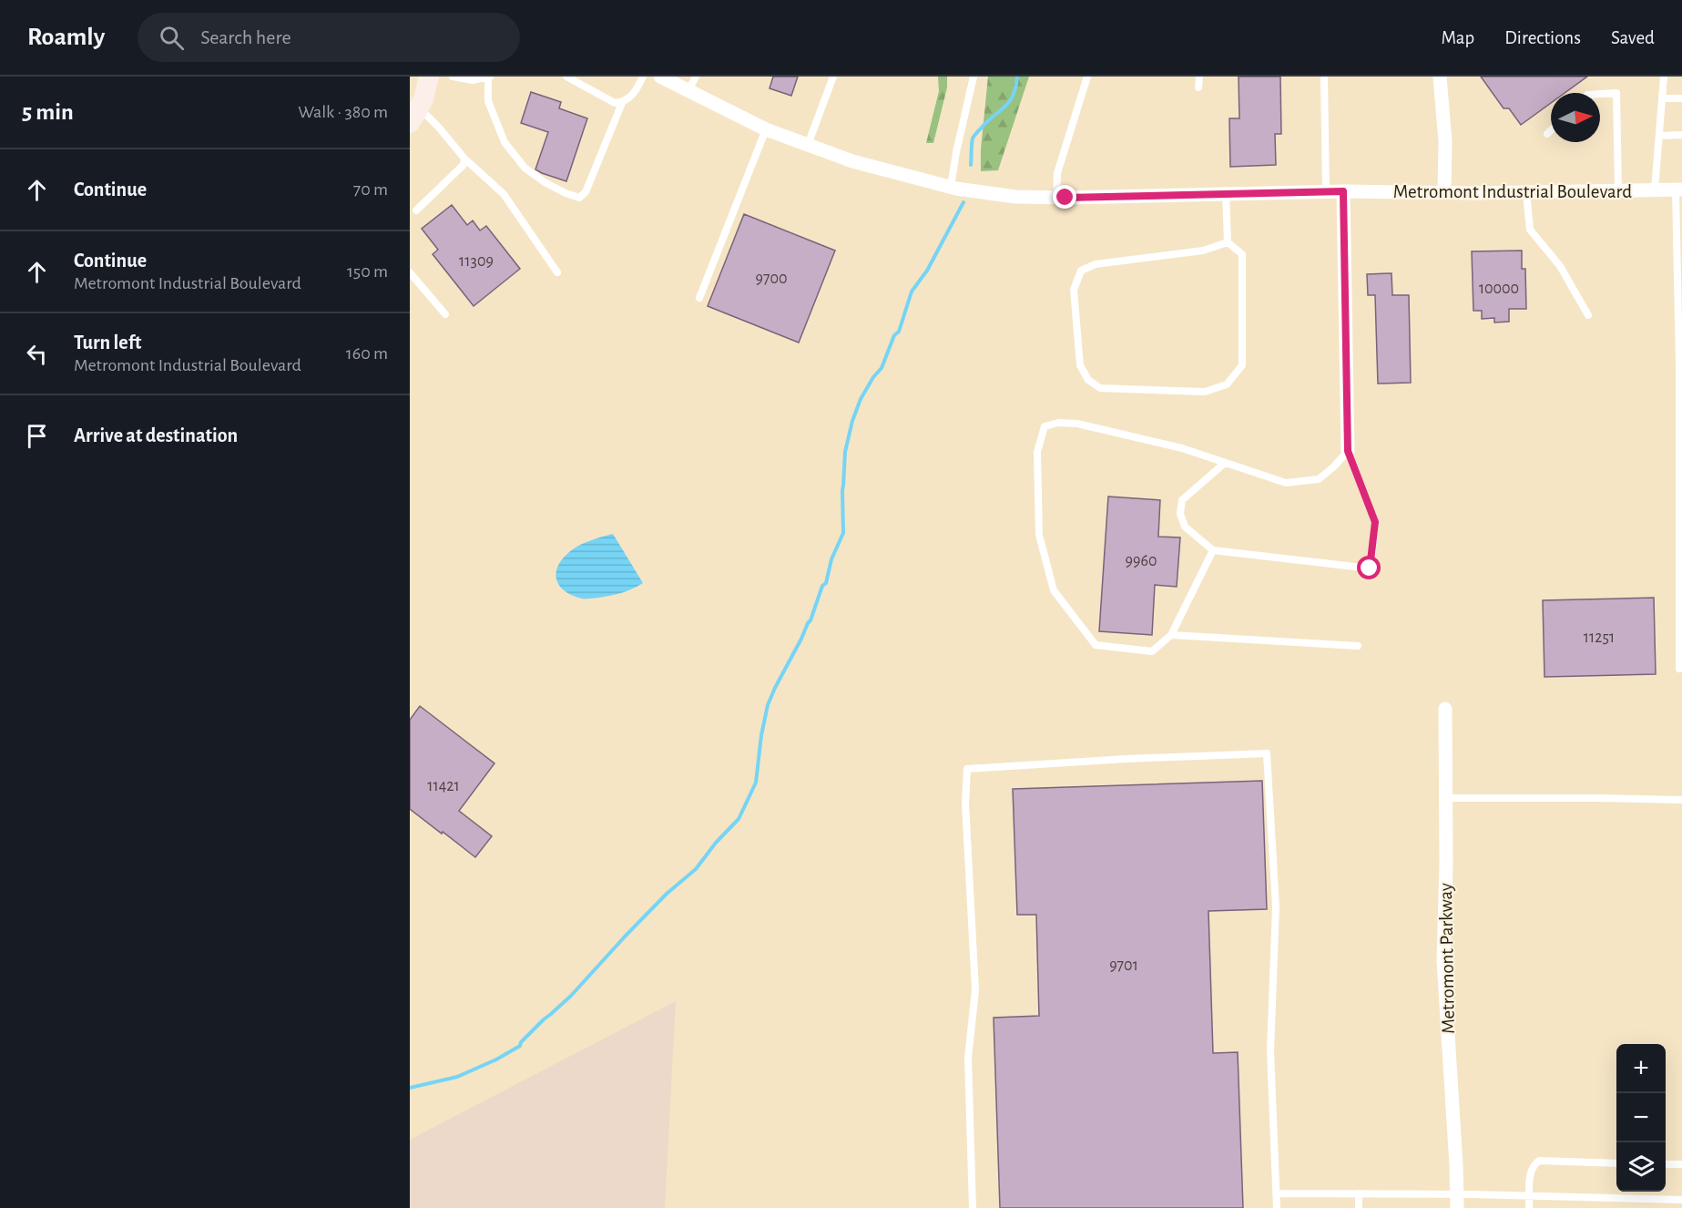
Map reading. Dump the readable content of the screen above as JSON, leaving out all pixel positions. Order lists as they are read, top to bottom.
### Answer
{
  "streets": {
    "street": ["Metromont Industrial Boulevard", "Metromont Parkway"]
  },
  "house_numbers": [
    "11309",
    "9700",
    "10000",
    "9960",
    "11251",
    "11421",
    "9701"
  ],
  "north": "right",
  "page": {
    "header": "Roamly",
    "search": "Search here",
    "nav": ["Map", "Directions", "Saved"],
    "heading": ["5 min", "Walk · 380 m"],
    "list": [
      ["Continue", "70 m"],
      ["Continue", "Metromont Industrial Boulevard", "150 m"],
      ["Turn left", "Metromont Industrial Boulevard", "160 m"],
      "Arrive at destination"
    ],
    "map_buttons": ["+", "−"]
  }
}
